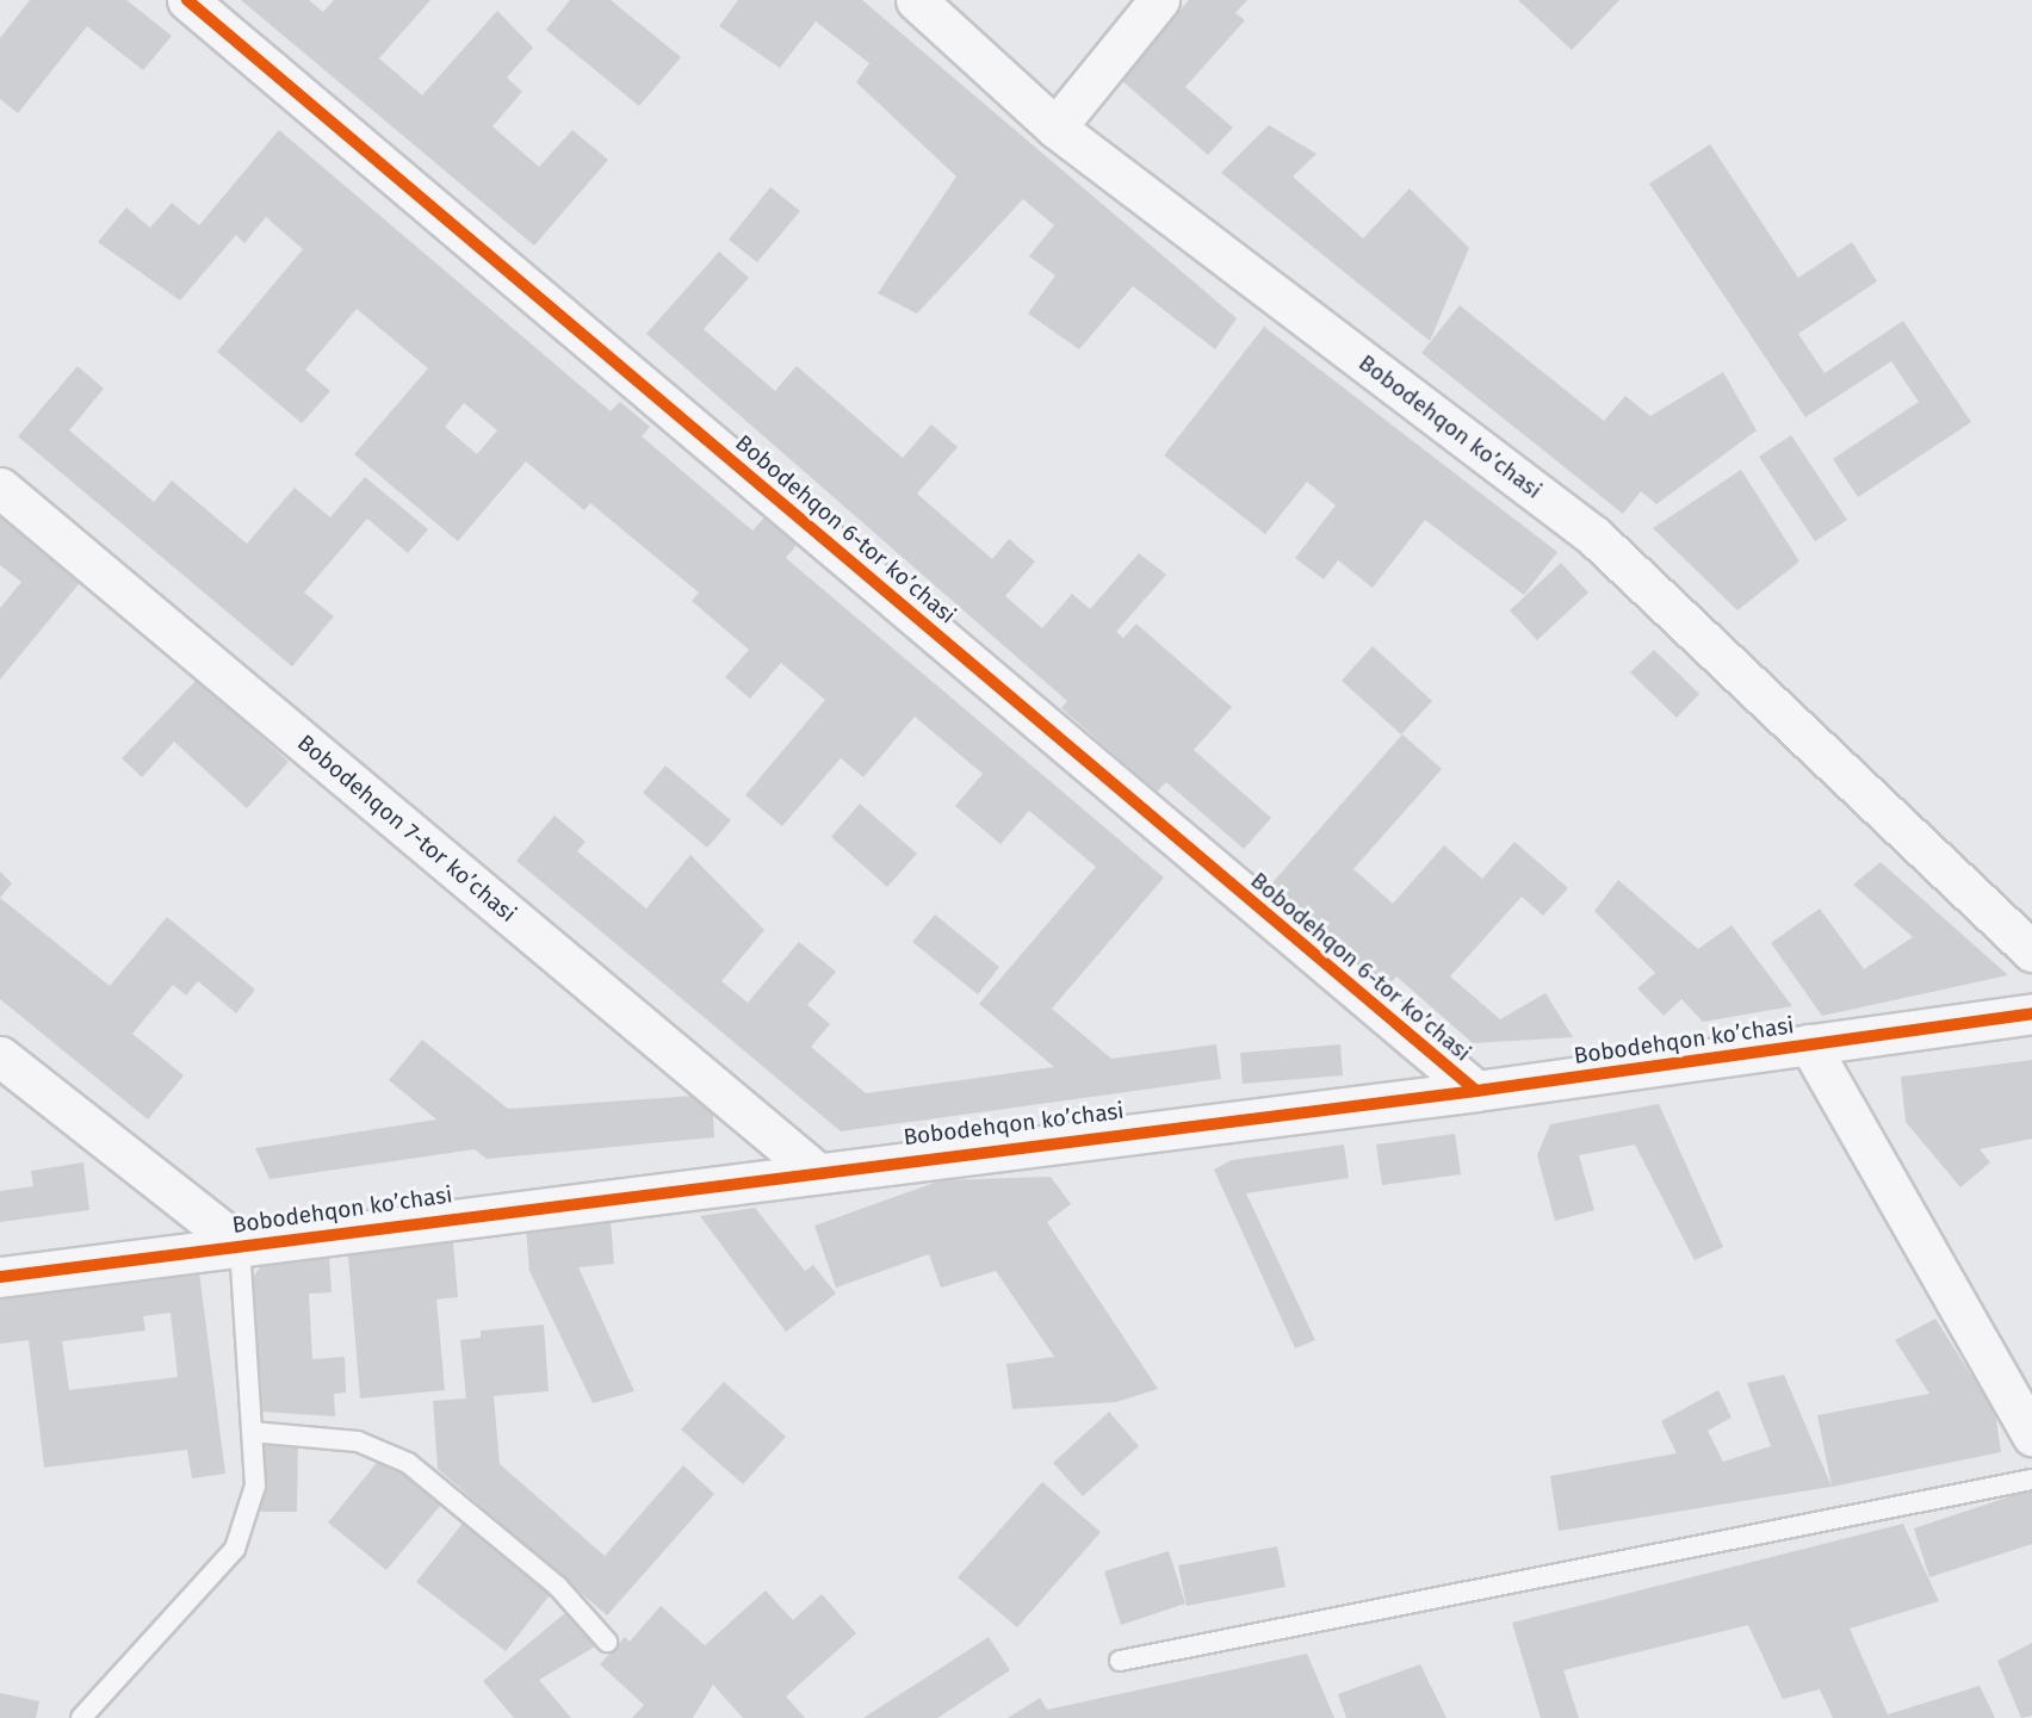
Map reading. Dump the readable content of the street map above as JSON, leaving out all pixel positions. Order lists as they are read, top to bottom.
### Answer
{
  "streets": {
    "street": ["Bobodehqon koʼchasi", "Bobodehqon 6-tor koʼchasi", "Bobodehqon 7-tor koʼchasi"]
  },
  "crossings": [
    ["Bobodehqon koʼchasi", "Bobodehqon 6-tor koʼchasi"],
    ["Bobodehqon koʼchasi", "Bobodehqon 7-tor koʼchasi"]
  ]
}
